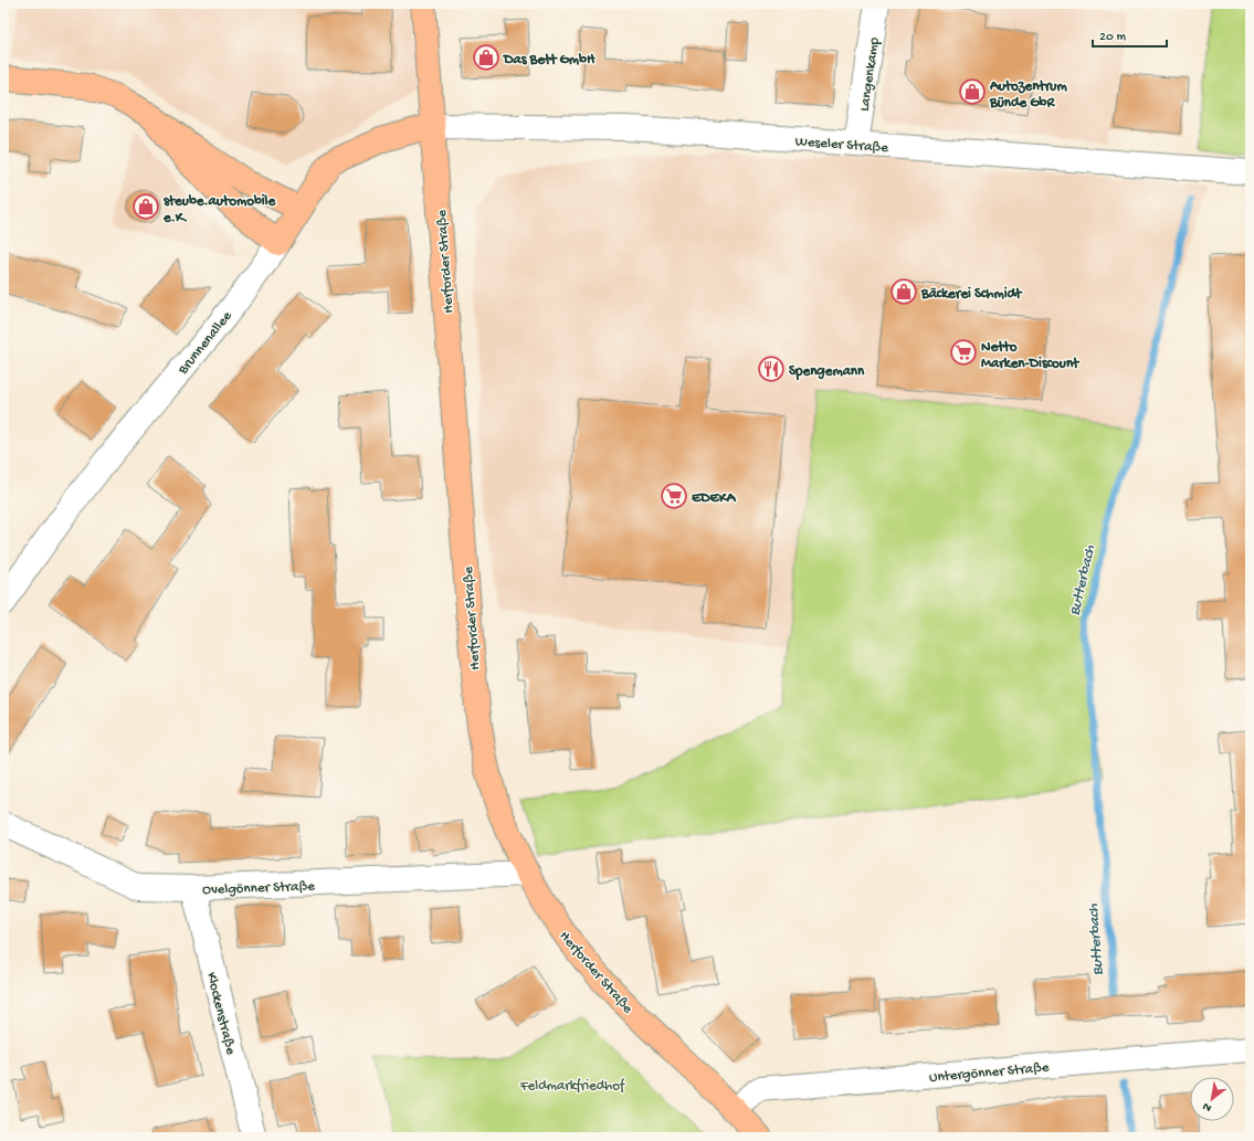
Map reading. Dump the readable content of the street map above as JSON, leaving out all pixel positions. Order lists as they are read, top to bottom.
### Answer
{
  "streets": {
    "main road": ["Herforder Straße", "Brunnenallee"],
    "street": [
      "Langenkamp",
      "Weseler Straße",
      "Ovelgönner Straße",
      "Klockenstraße",
      "Untergönner Straße"
    ]
  },
  "crossings": [
    ["Langenkamp", "Weseler Straße"],
    ["Weseler Straße", "Herforder Straße"],
    ["Weseler Straße", "Brunnenallee"],
    ["Herforder Straße", "Brunnenallee"],
    ["Herforder Straße", "Ovelgönner Straße"],
    ["Herforder Straße", "Untergönner Straße"],
    ["Ovelgönner Straße", "Klockenstraße"]
  ],
  "water": ["Butterbach"],
  "parks": ["Feldmarkfriedhof"],
  "places": {
    "shop": [
      "Das Bett GmbH",
      "Autozentrum Bünde GbR",
      "steube.automobile e.K.",
      "Bäckerei Schmidt"
    ],
    "supermarket": ["Netto Marken-Discount", "EDEKA"],
    "restaurant": ["Spengemann"]
  },
  "scale_bar": "20 m",
  "north": "bottom left"
}
